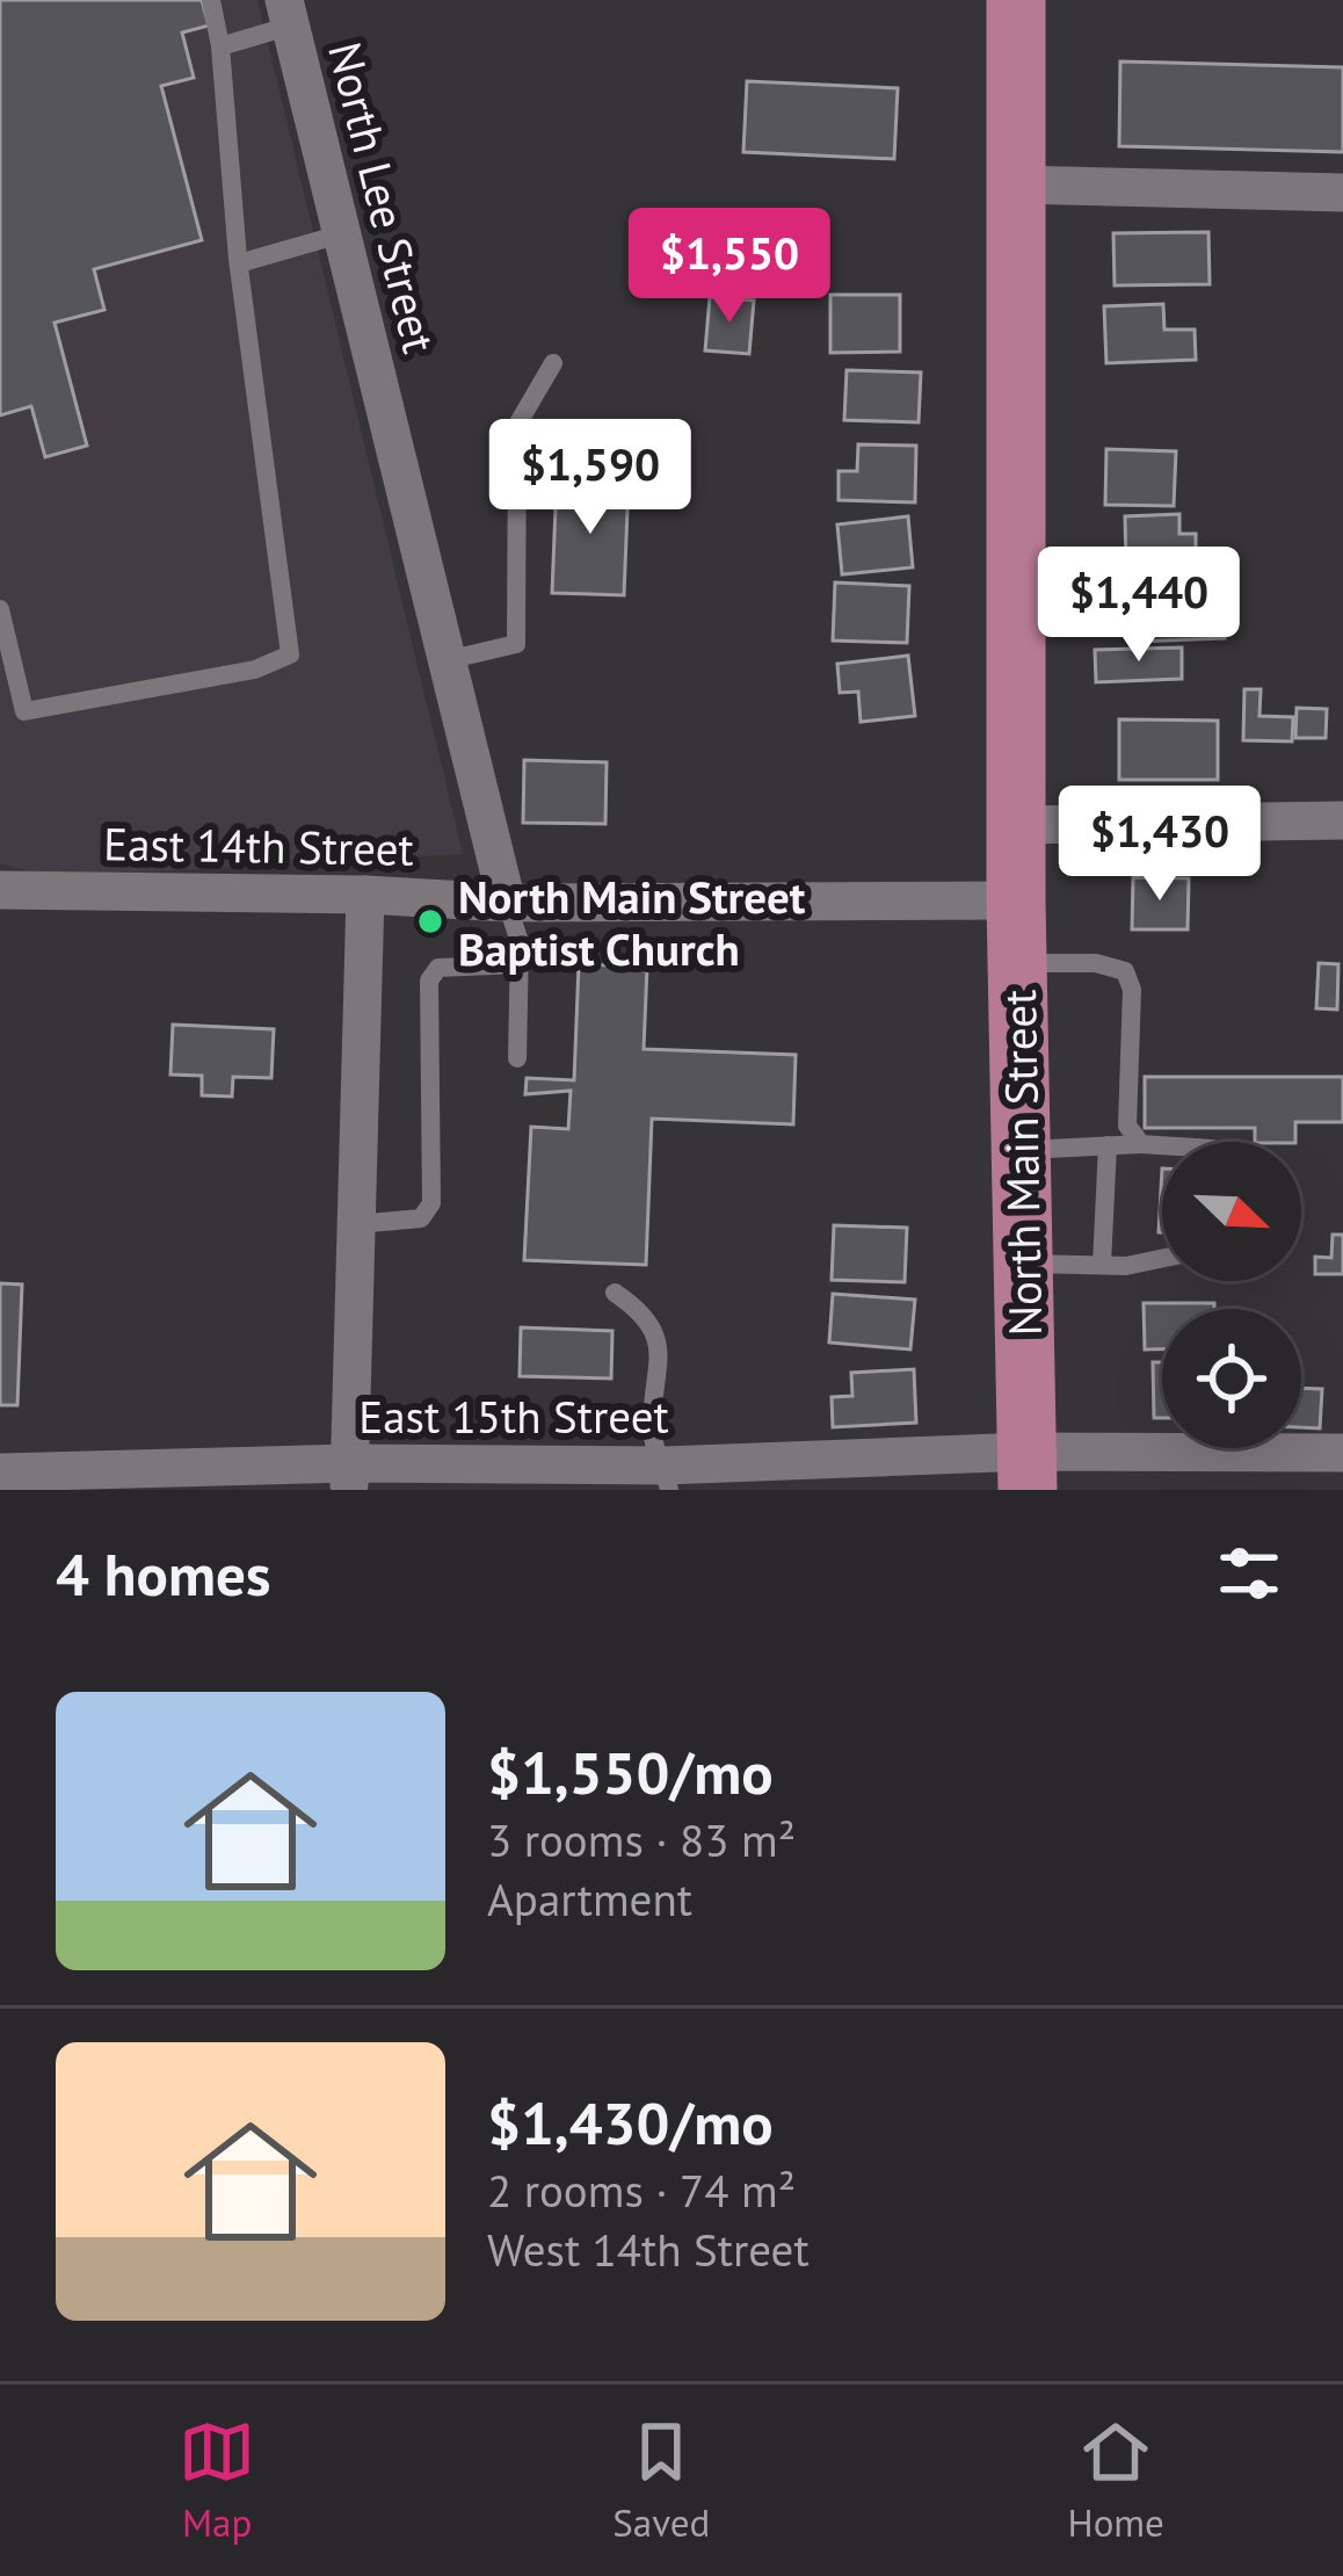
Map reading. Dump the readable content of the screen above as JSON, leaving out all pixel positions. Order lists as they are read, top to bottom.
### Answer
{
  "streets": {
    "main road": ["North Main Street"],
    "street": ["North Lee Street", "East 14th Street", "East 15th Street"]
  },
  "crossings": [
    ["North Lee Street", "East 14th Street"],
    ["East 14th Street", "North Main Street"],
    ["North Main Street", "East 15th Street"]
  ],
  "places": ["North Main Street Baptist Church"],
  "north": "bottom right",
  "page": {
    "price": [
      "$1,550",
      "$1,590",
      "$1,440",
      "$1,430"
    ],
    "heading": "4 homes",
    "list": [
      {
        "name": "$1,550/mo",
        "note": "3 rooms · 83 m² · Apartment"
      },
      {
        "name": "$1,430/mo",
        "note": "2 rooms · 74 m² · West 14th Street"
      }
    ],
    "tabs": ["Map", "Saved", "Home"]
  }
}
